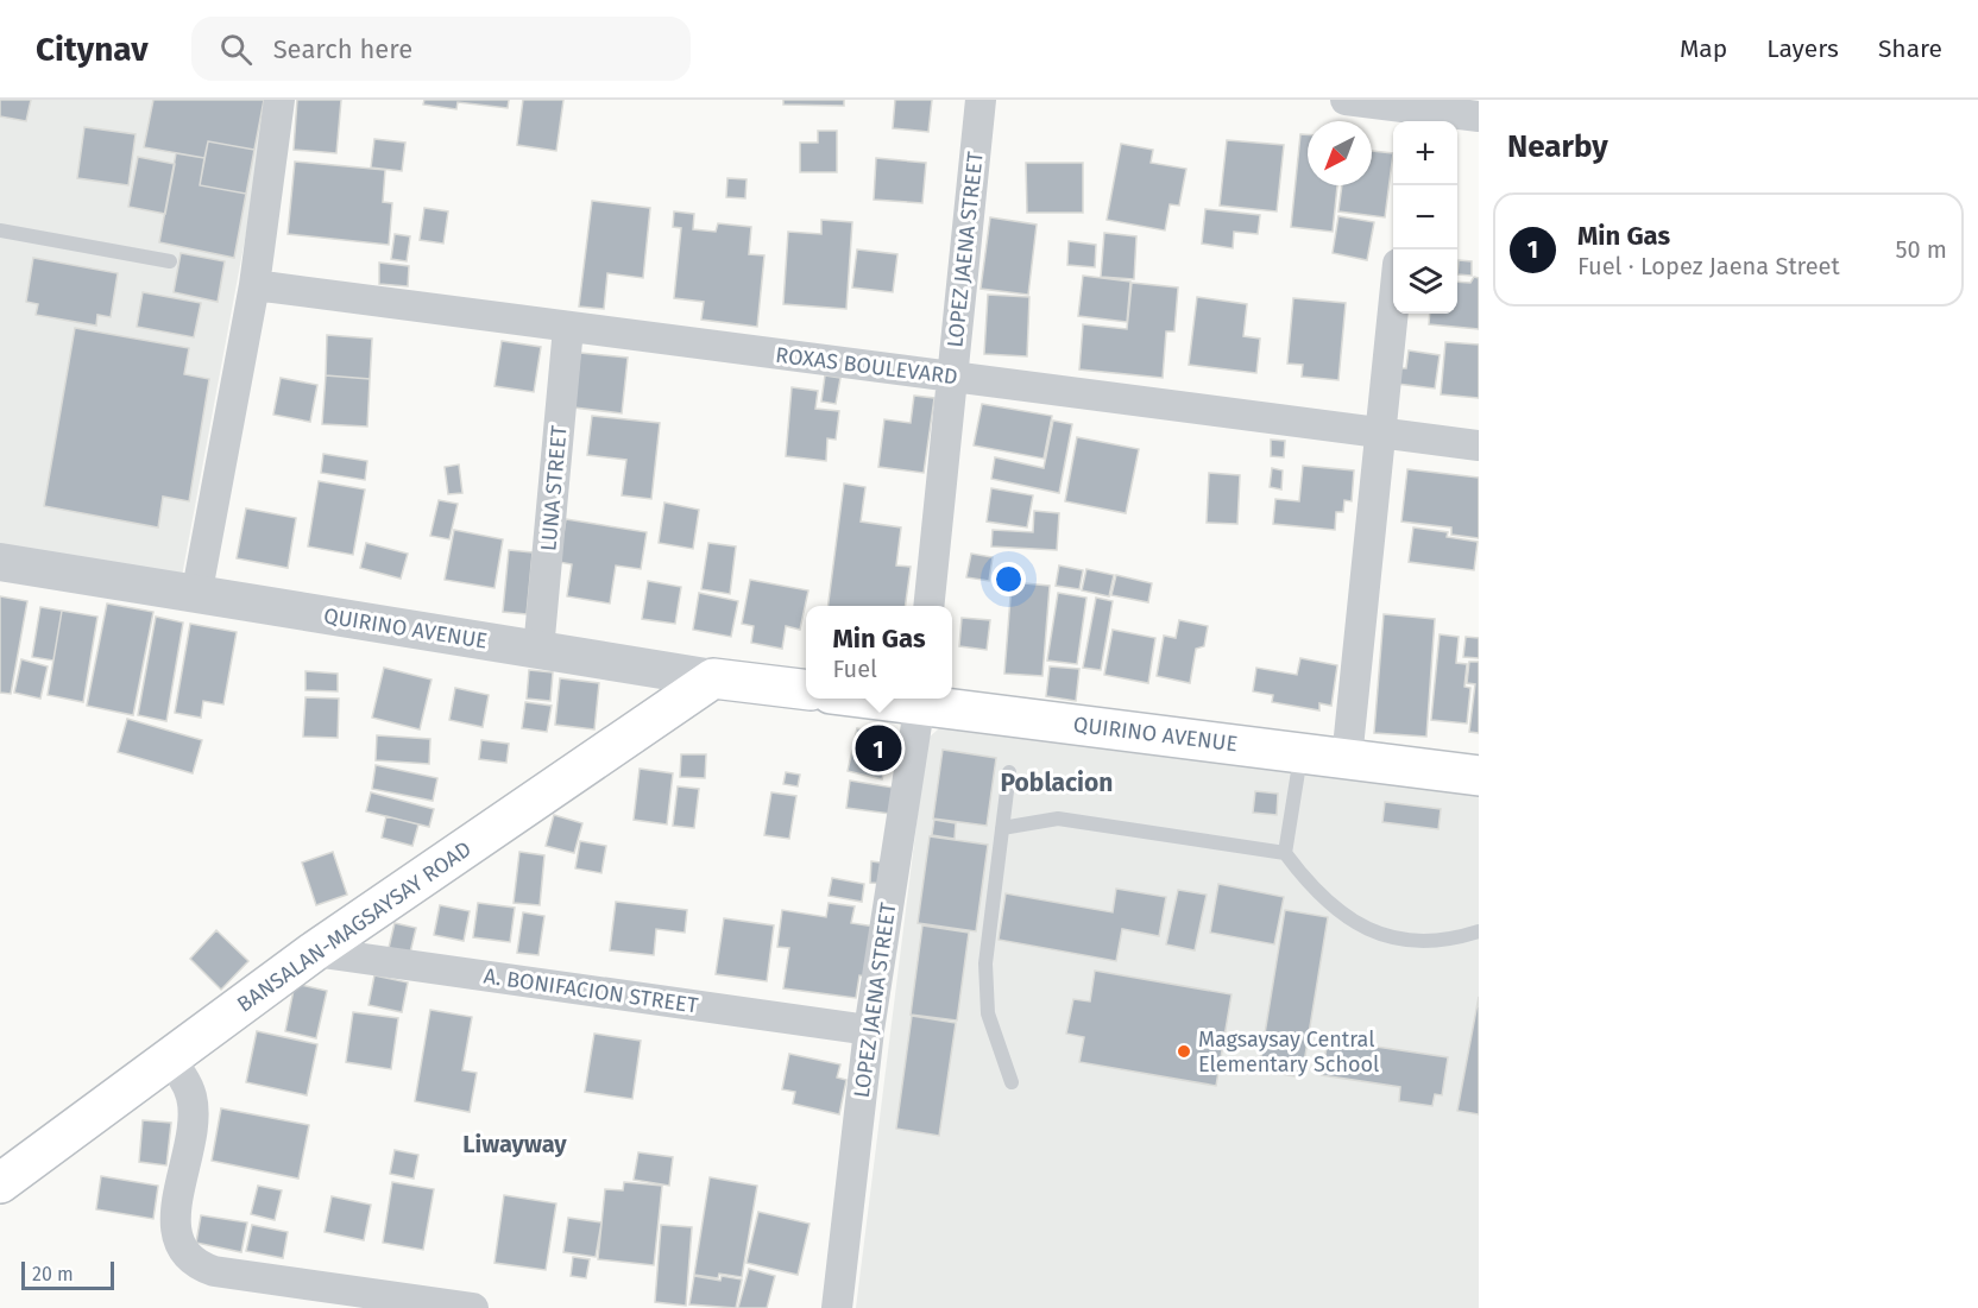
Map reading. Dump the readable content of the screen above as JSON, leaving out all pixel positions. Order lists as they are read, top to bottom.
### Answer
{
  "streets": {
    "main road": ["QUIRINO AVENUE", "BANSALAN-MAGSAYSAY ROAD"],
    "street": [
      "LOPEZ JAENA STREET",
      "ROXAS BOULEVARD",
      "LUNA STREET",
      "A. BONIFACION STREET"
    ]
  },
  "crossings": [
    ["LOPEZ JAENA STREET", "ROXAS BOULEVARD"],
    ["LOPEZ JAENA STREET", "QUIRINO AVENUE"],
    ["LOPEZ JAENA STREET", "A. BONIFACION STREET"],
    ["ROXAS BOULEVARD", "LUNA STREET"],
    ["LUNA STREET", "QUIRINO AVENUE"],
    ["QUIRINO AVENUE", "BANSALAN-MAGSAYSAY ROAD"],
    ["BANSALAN-MAGSAYSAY ROAD", "A. BONIFACION STREET"]
  ],
  "districts": ["Poblacion", "Liwayway"],
  "places": ["Magsaysay Central Elementary School"],
  "scale_bar": "20 m",
  "north": "bottom left",
  "page": {
    "header": "Citynav",
    "search": "Search here",
    "nav": ["Map", "Layers", "Share"],
    "heading": "Nearby",
    "map_buttons": ["+", "−"],
    "list": [
      {
        "mark": "1",
        "name": "Min Gas",
        "note": "Fuel · Lopez Jaena Street",
        "value": "50 m"
      }
    ],
    "popup": ["Min Gas", "Fuel"],
    "pins": "1",
    "scale": "20 m"
  }
}
